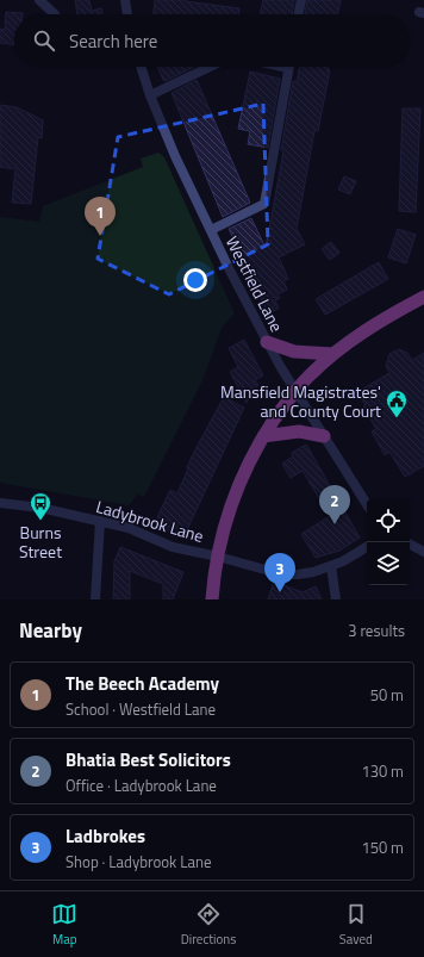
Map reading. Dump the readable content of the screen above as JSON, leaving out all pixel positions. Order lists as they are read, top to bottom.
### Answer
{
  "streets": {
    "street": ["Westfield Lane", "Ladybrook Lane"]
  },
  "places": {
    "public building": ["Mansfield Magistrates' and County Court"],
    "bus stop": ["Burns Street"]
  },
  "page": {
    "search": "Search here",
    "pins": ["1", "2", "3"],
    "heading": ["Nearby", "3 results"],
    "list": [
      {
        "mark": "1",
        "name": "The Beech Academy",
        "note": "School · Westfield Lane",
        "value": "50 m"
      },
      {
        "mark": "2",
        "name": "Bhatia Best Solicitors",
        "note": "Office · Ladybrook Lane",
        "value": "130 m"
      },
      {
        "mark": "3",
        "name": "Ladbrokes",
        "note": "Shop · Ladybrook Lane",
        "value": "150 m"
      }
    ],
    "nav": ["Map", "Directions", "Saved"]
  }
}
